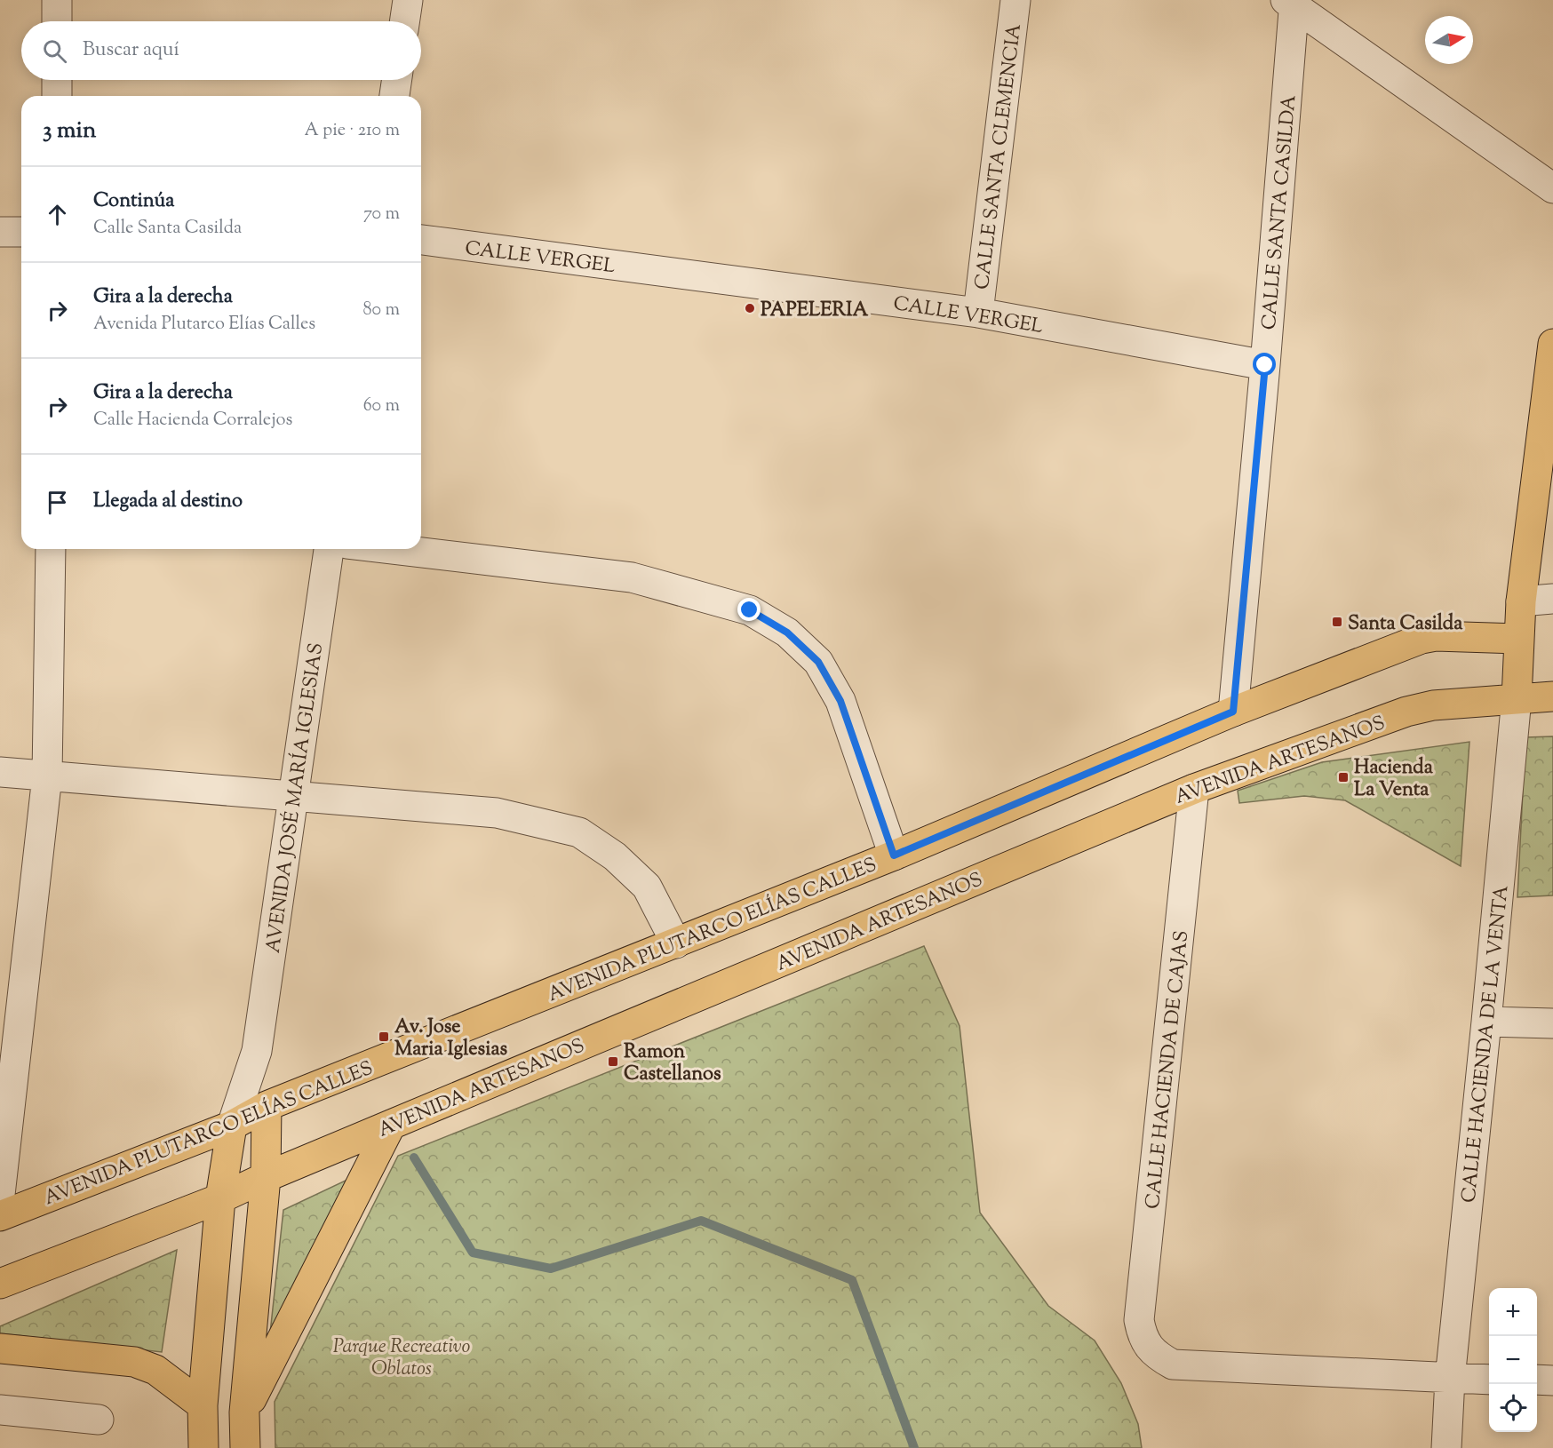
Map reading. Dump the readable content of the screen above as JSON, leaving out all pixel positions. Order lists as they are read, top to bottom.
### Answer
{
  "streets": {
    "main road": [
      "AVENIDA ARTESANOS",
      "AVENIDA JOSÉ MARÍA IGLESIAS",
      "AVENIDA PLUTARCO ELÍAS CALLES",
      "CALLE HACIENDA DE LA VENTA"
    ],
    "street": [
      "CALLE SANTA CLEMENCIA",
      "CALLE SANTA CASILDA",
      "CALLE VERGEL",
      "CALLE HACIENDA DE CAJAS"
    ]
  },
  "crossings": [
    ["CALLE SANTA CLEMENCIA", "CALLE VERGEL"],
    ["CALLE SANTA CASILDA", "CALLE VERGEL"],
    ["CALLE SANTA CASILDA", "AVENIDA PLUTARCO ELÍAS CALLES"],
    ["AVENIDA ARTESANOS", "AVENIDA JOSÉ MARÍA IGLESIAS"],
    ["AVENIDA ARTESANOS", "CALLE HACIENDA DE LA VENTA"],
    ["AVENIDA ARTESANOS", "CALLE HACIENDA DE CAJAS"],
    ["AVENIDA JOSÉ MARÍA IGLESIAS", "AVENIDA PLUTARCO ELÍAS CALLES"],
    ["AVENIDA PLUTARCO ELÍAS CALLES", "CALLE HACIENDA DE LA VENTA"],
    ["CALLE HACIENDA DE LA VENTA", "CALLE HACIENDA DE CAJAS"]
  ],
  "parks": ["Parque Recreativo Oblatos"],
  "places": {
    "other": ["PAPELERIA"],
    "transit": [
      "Santa Casilda",
      "Hacienda La Venta",
      "Av. Jose Maria Iglesias",
      "Ramon Castellanos"
    ]
  },
  "north": "right",
  "page": {
    "search": "Buscar aquí",
    "heading": ["3 min", "A pie · 210 m"],
    "list": [
      ["Continúa", "Calle Santa Casilda", "70 m"],
      ["Gira a la derecha", "Avenida Plutarco Elías Calles", "80 m"],
      ["Gira a la derecha", "Calle Hacienda Corralejos", "60 m"],
      "Llegada al destino"
    ],
    "map_buttons": ["+", "−"]
  }
}
